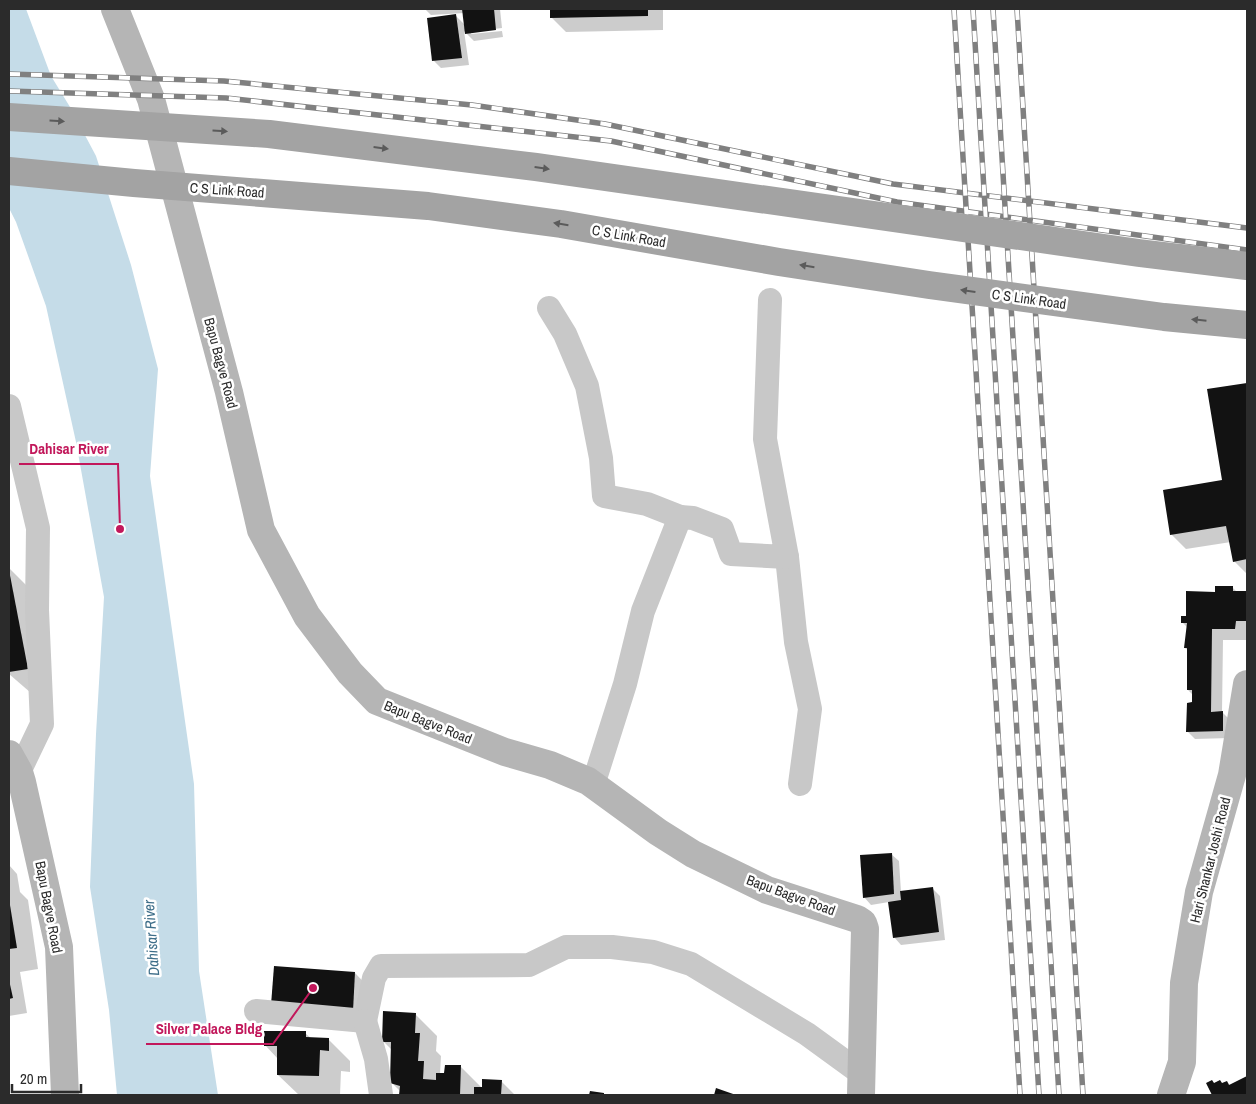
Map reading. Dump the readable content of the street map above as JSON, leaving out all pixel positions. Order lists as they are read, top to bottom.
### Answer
{
  "streets": {
    "main road": ["C S Link Road"],
    "street": ["Bapu Bagve Road", "Hari Shankar Joshi Road"]
  },
  "water": ["Dahisar River"],
  "places": ["Dahisar River", "Silver Palace Bldg"],
  "scale_bar": "20 m"
}
